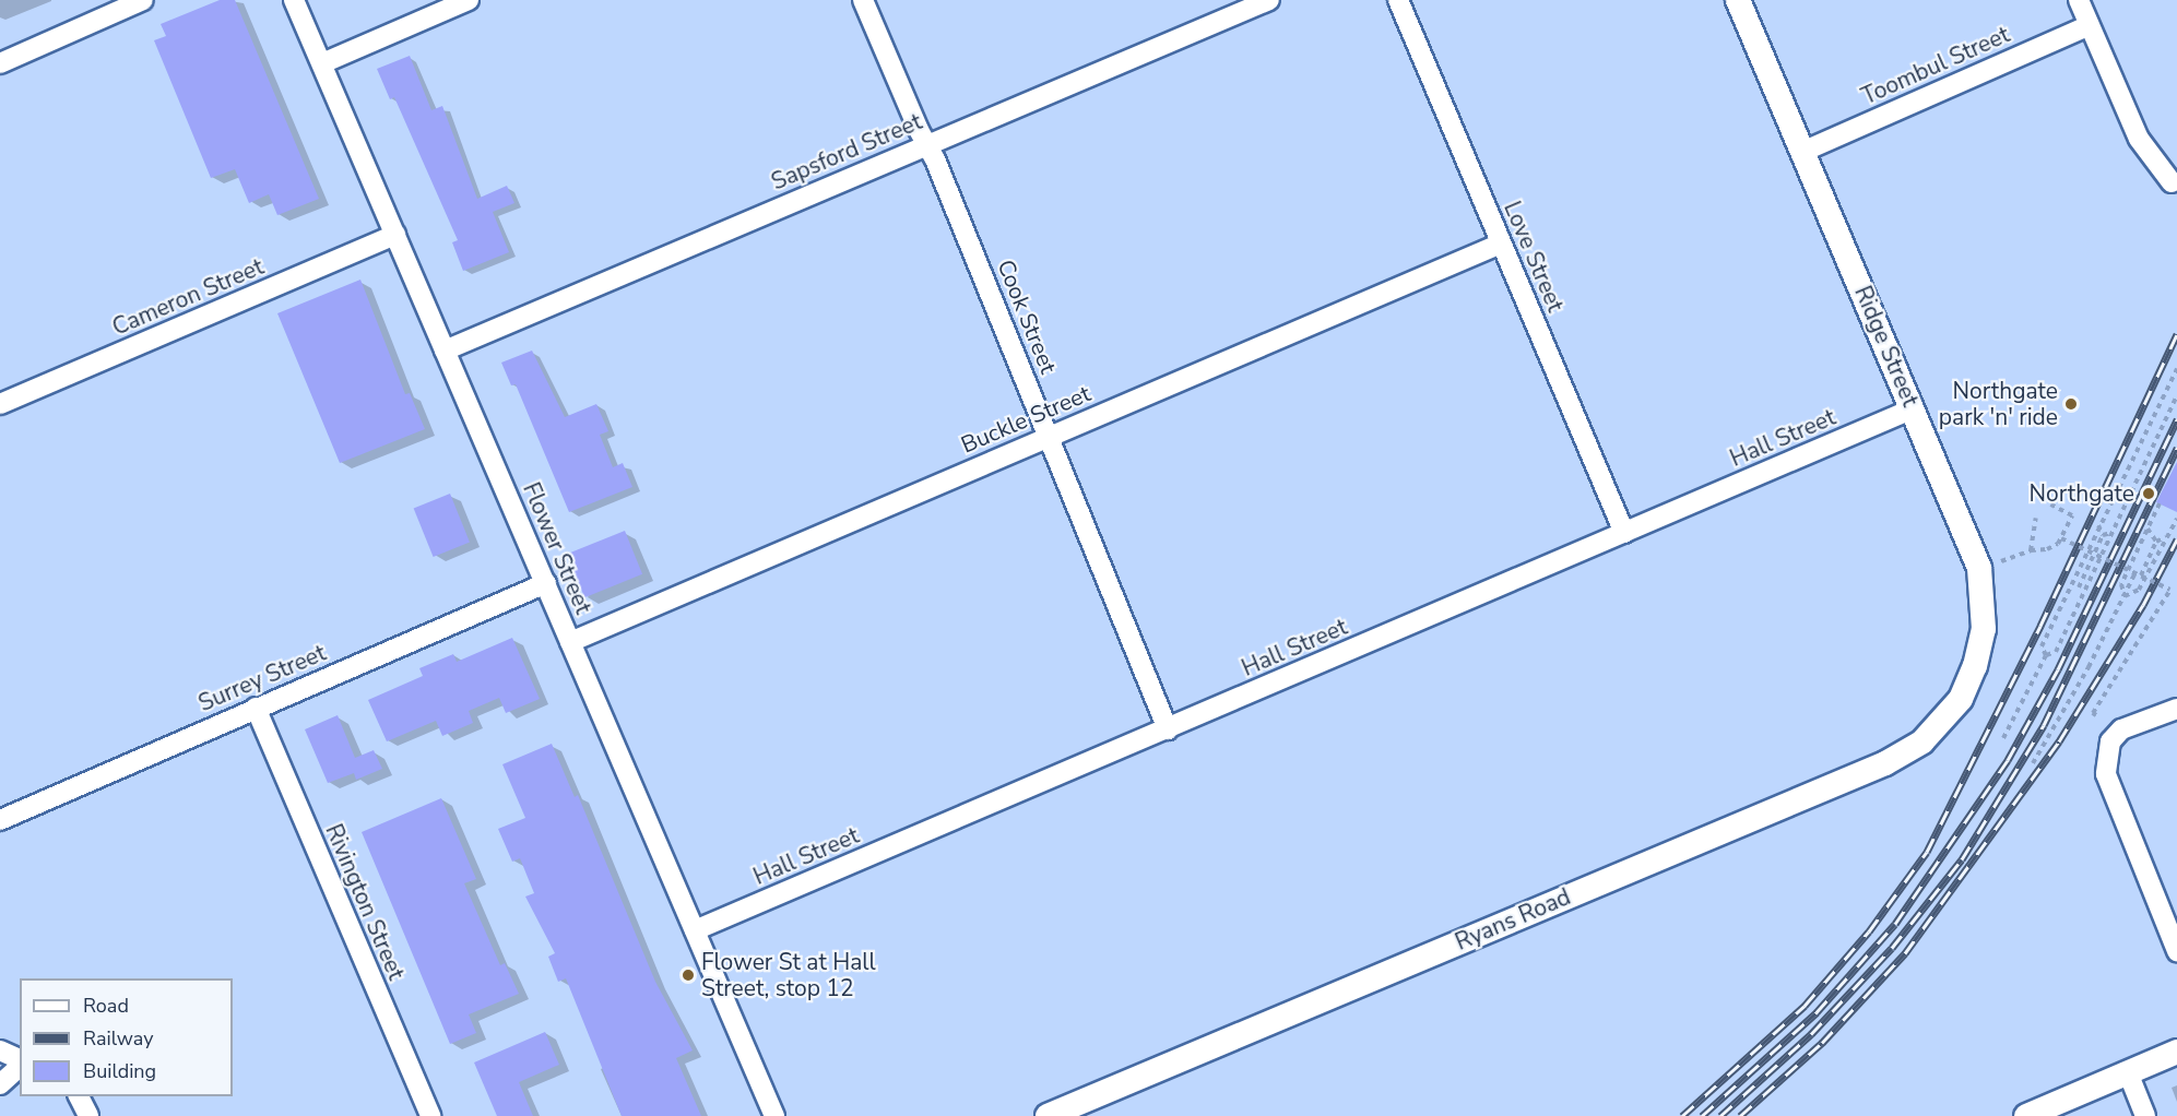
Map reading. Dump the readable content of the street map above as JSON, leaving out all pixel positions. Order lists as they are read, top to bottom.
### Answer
{
  "streets": {
    "street": [
      "Toombul Street",
      "Sapsford Street",
      "Love Street",
      "Cameron Street",
      "Cook Street",
      "Ridge Street",
      "Buckle Street",
      "Hall Street",
      "Flower Street",
      "Surrey Street",
      "Rivington Street",
      "Ryans Road"
    ]
  },
  "crossings": [
    ["Toombul Street", "Ridge Street"],
    ["Sapsford Street", "Cook Street"],
    ["Sapsford Street", "Flower Street"],
    ["Love Street", "Buckle Street"],
    ["Love Street", "Hall Street"],
    ["Cameron Street", "Flower Street"],
    ["Cook Street", "Buckle Street"],
    ["Cook Street", "Hall Street"],
    ["Ridge Street", "Hall Street"],
    ["Ridge Street", "Ryans Road"],
    ["Buckle Street", "Flower Street"],
    ["Hall Street", "Flower Street"],
    ["Flower Street", "Surrey Street"],
    ["Surrey Street", "Rivington Street"]
  ],
  "places": ["Northgate park 'n' ride", "Northgate", "Flower St at Hall Street, stop 12"],
  "legend": ["Road", "Railway", "Building"]
}
